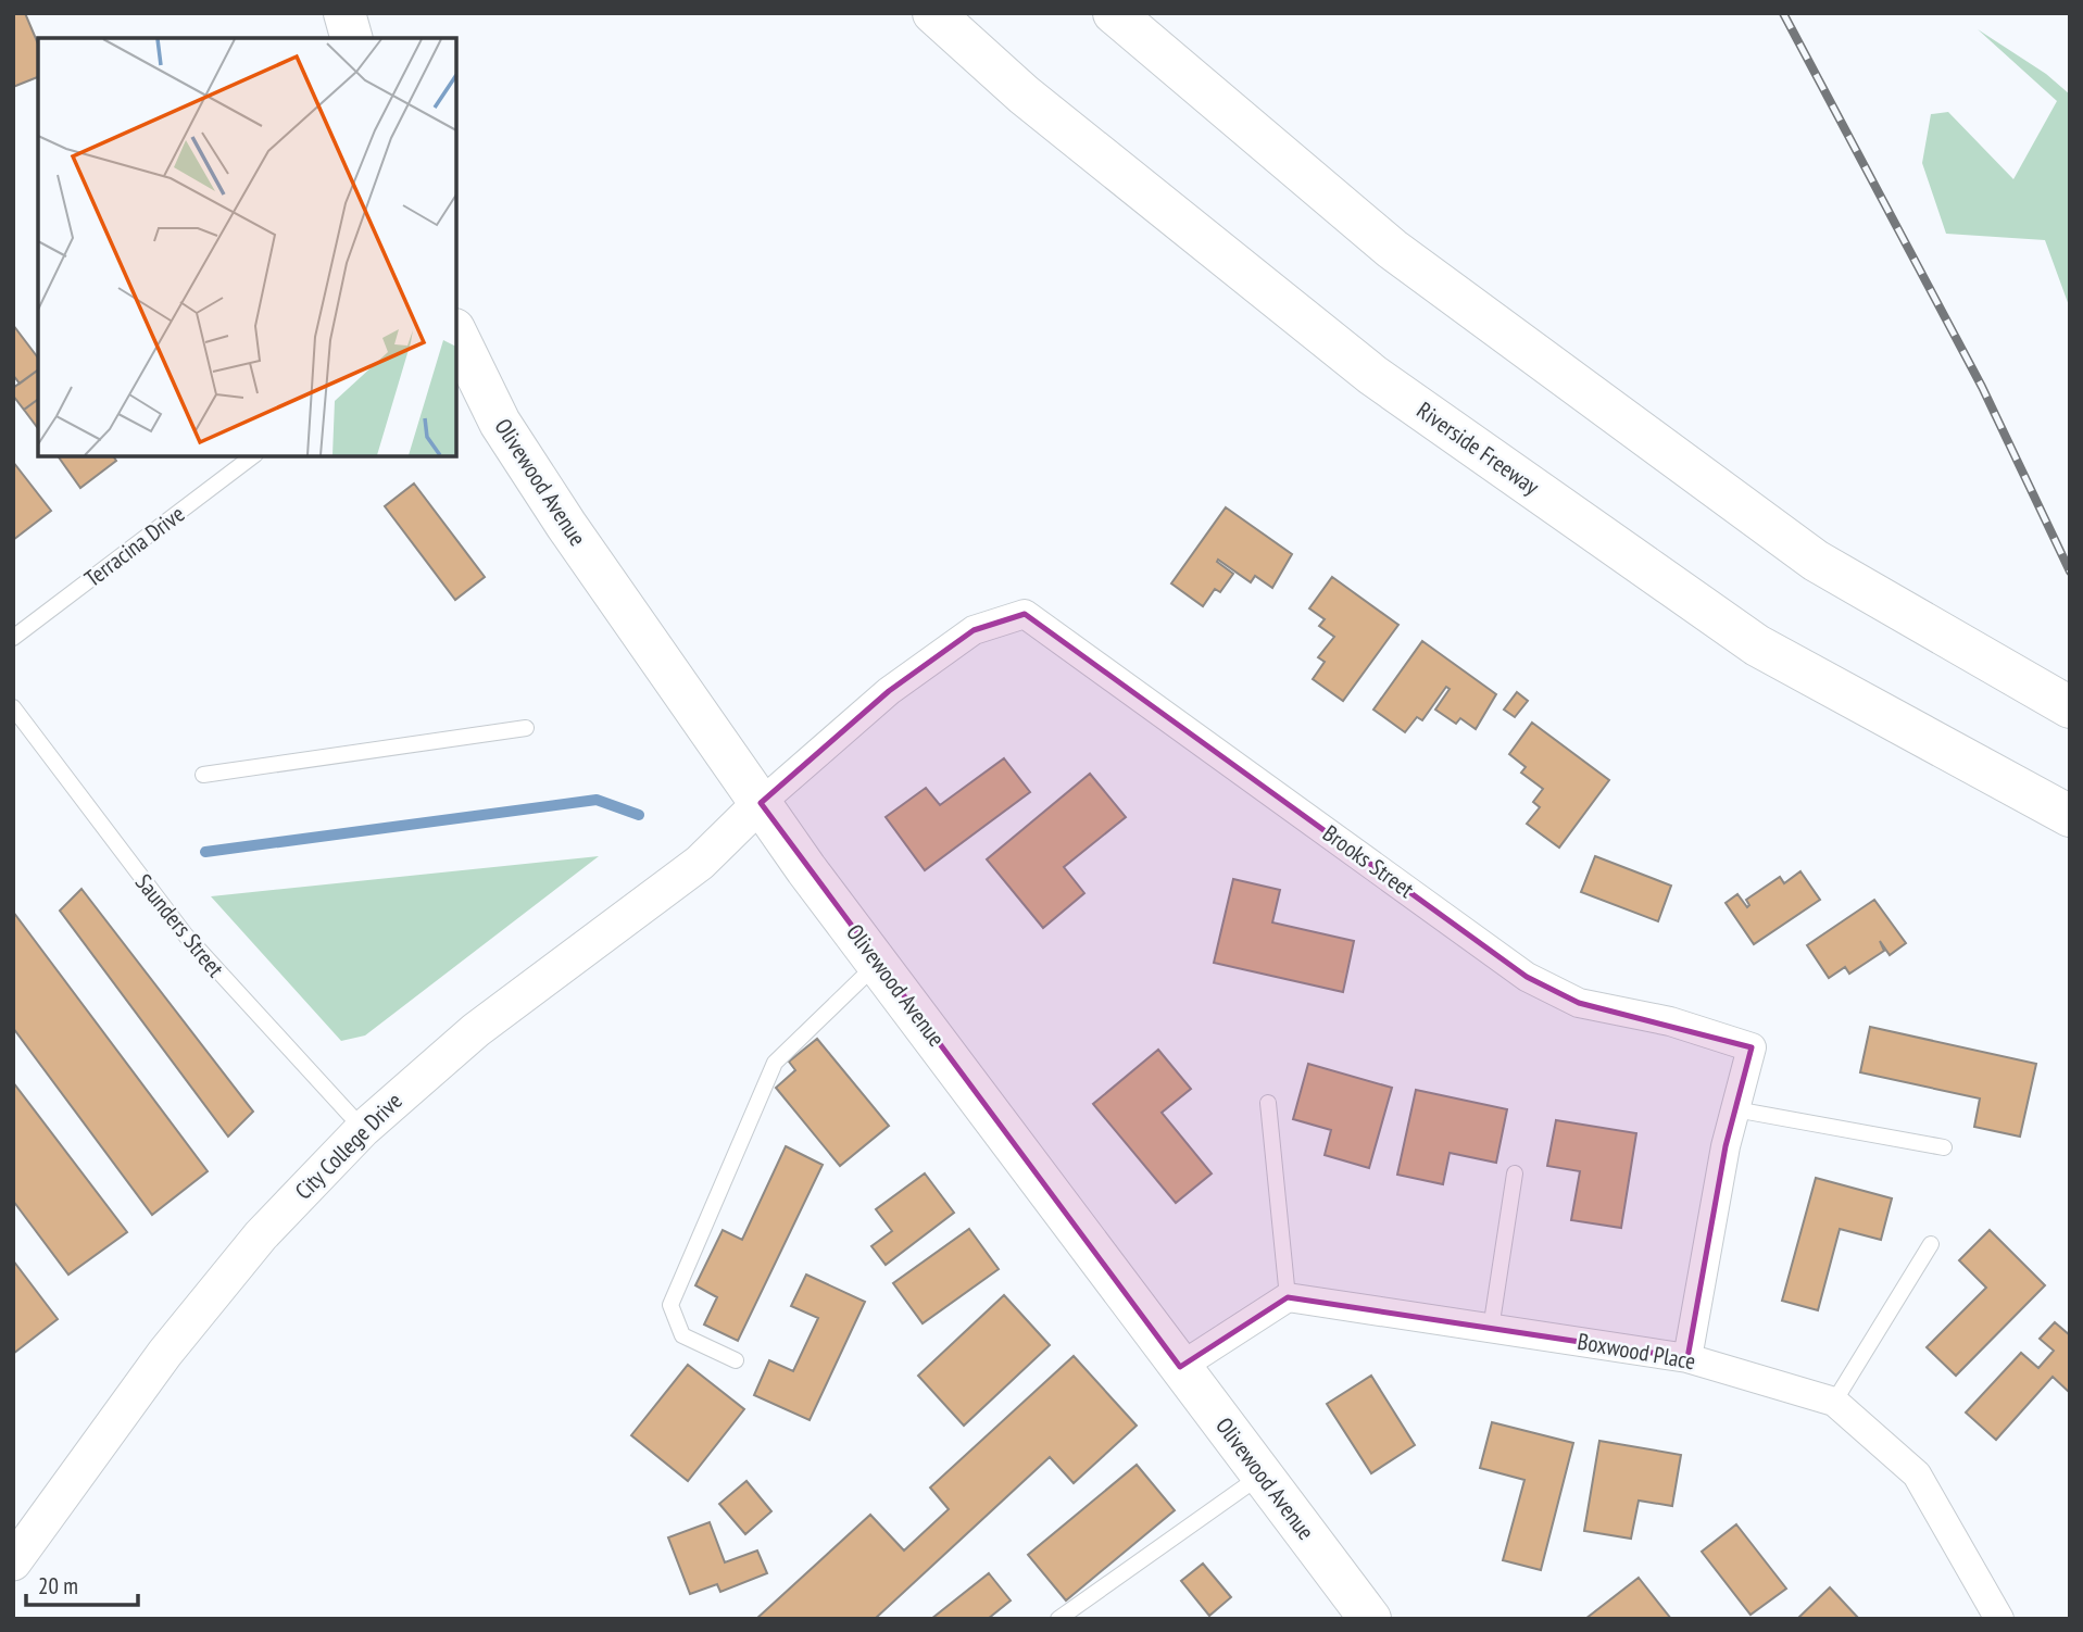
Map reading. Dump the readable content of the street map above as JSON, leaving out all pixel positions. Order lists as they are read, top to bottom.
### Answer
{
  "streets": {
    "main road": ["Riverside Freeway", "Olivewood Avenue"],
    "street": ["Brooks Street", "City College Drive", "Boxwood Place"],
    "lane": ["Terracina Drive", "Saunders Street"]
  },
  "crossings": [
    ["Olivewood Avenue", "Brooks Street"],
    ["Olivewood Avenue", "City College Drive"],
    ["Brooks Street", "City College Drive"],
    ["Brooks Street", "Boxwood Place"],
    ["Saunders Street", "City College Drive"]
  ],
  "scale_bar": "20 m"
}
